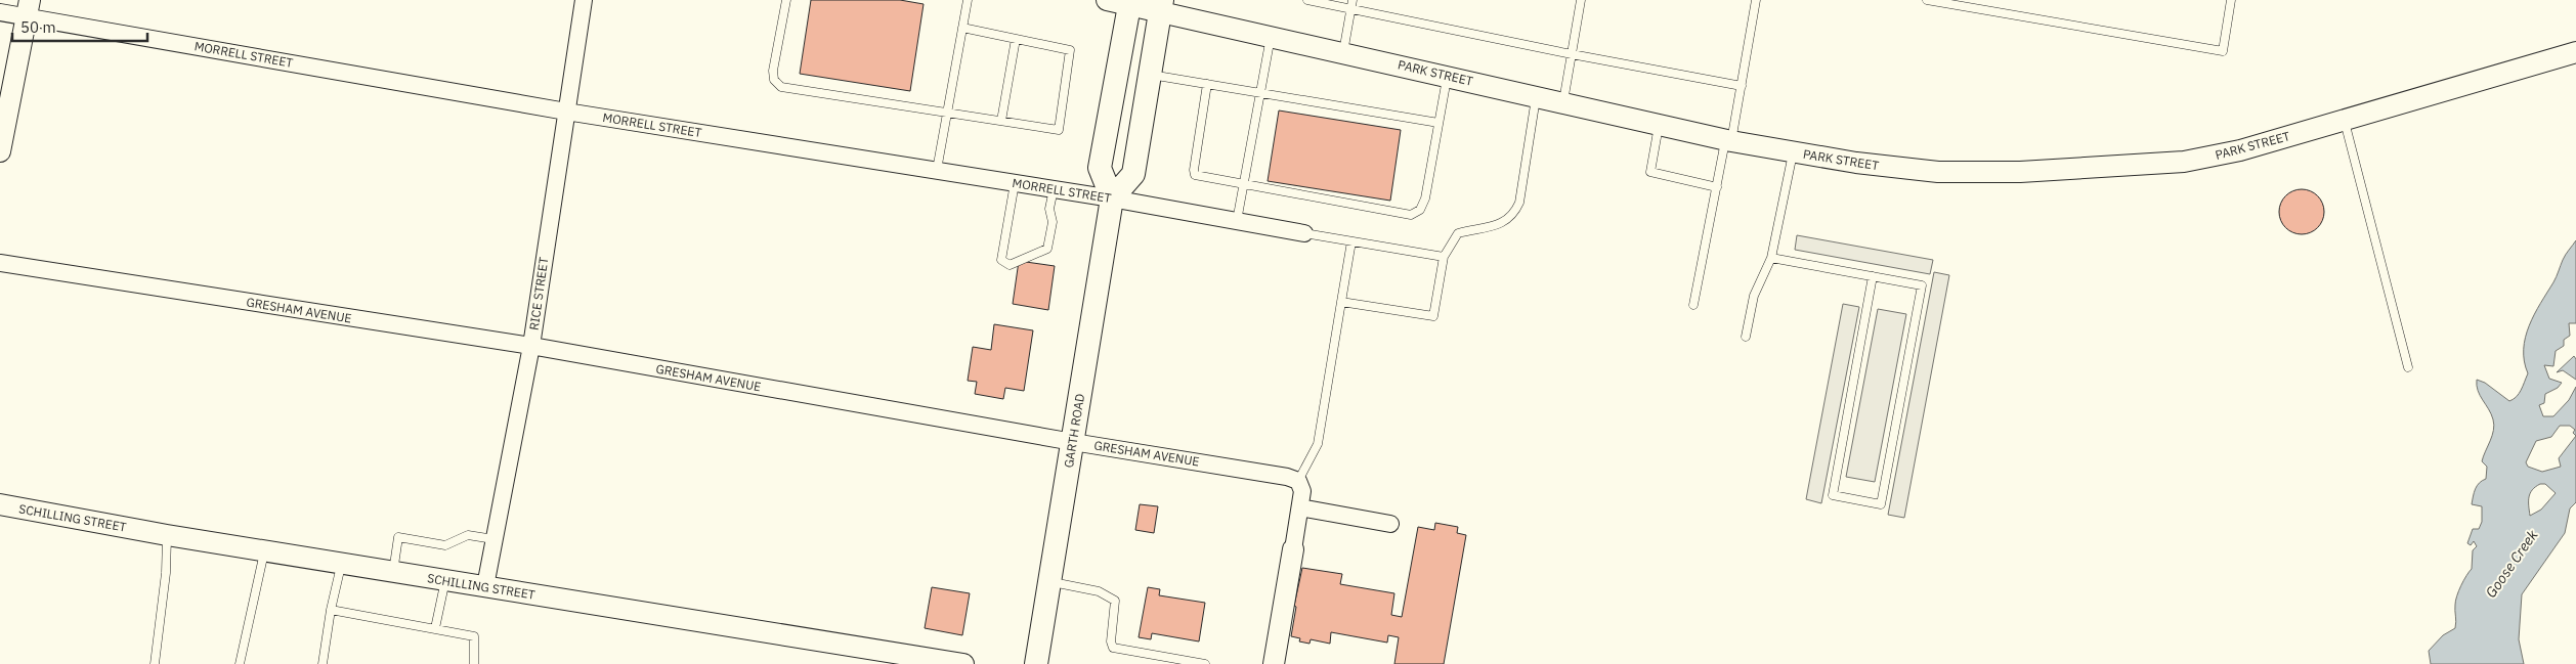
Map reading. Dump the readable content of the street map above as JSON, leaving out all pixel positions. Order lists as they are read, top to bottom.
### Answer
{
  "streets": {
    "main road": ["GARTH ROAD"],
    "street": [
      "MORRELL STREET",
      "PARK STREET",
      "RICE STREET",
      "GRESHAM AVENUE",
      "SCHILLING STREET"
    ]
  },
  "crossings": [
    ["MORRELL STREET", "RICE STREET"],
    ["MORRELL STREET", "GARTH ROAD"],
    ["RICE STREET", "GRESHAM AVENUE"],
    ["RICE STREET", "SCHILLING STREET"],
    ["GRESHAM AVENUE", "GARTH ROAD"]
  ],
  "water": ["Goose Creek"],
  "scale_bar": "50 m"
}
